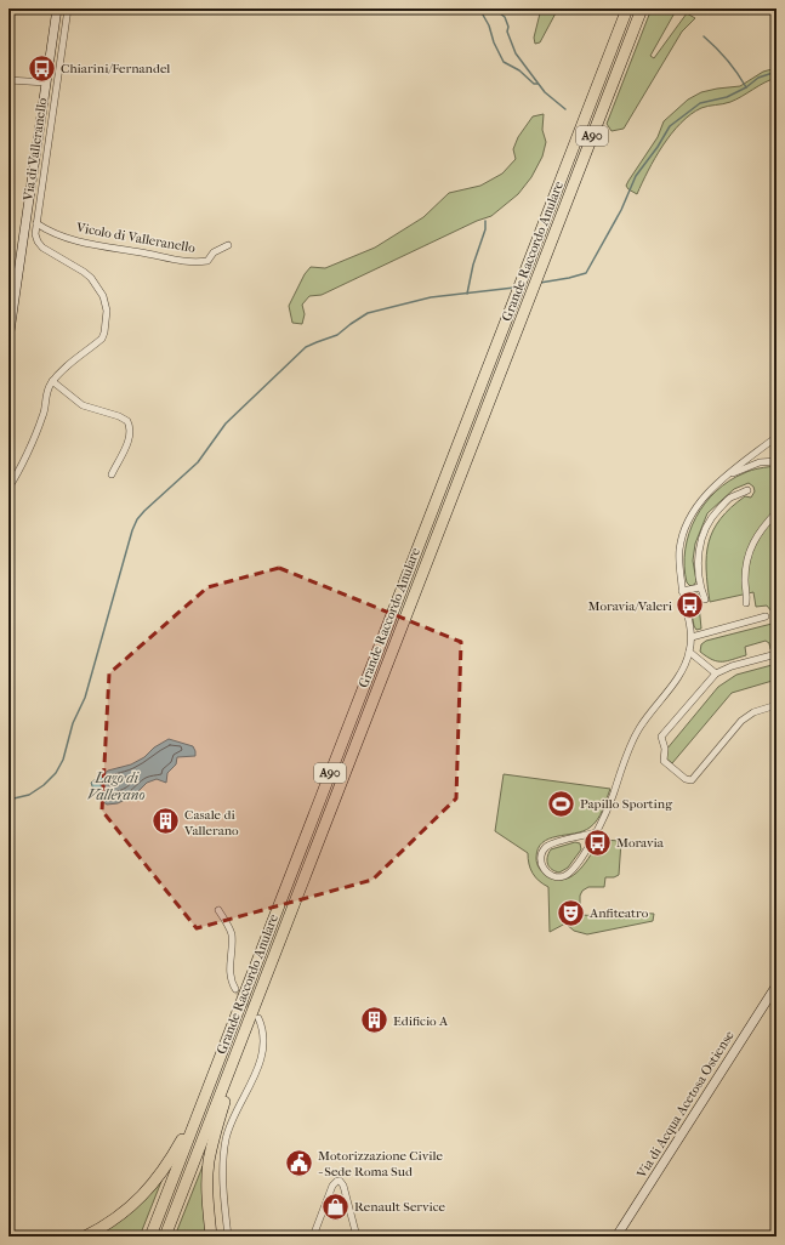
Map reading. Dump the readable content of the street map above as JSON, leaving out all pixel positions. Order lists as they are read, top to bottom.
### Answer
{
  "streets": {
    "highway": ["A90", "Grande Raccordo Anulare"],
    "street": ["Via di Valleranello", "Vicolo di Valleranello", "Via di Acqua Acetosa Ostiense"]
  },
  "crossings": [
    ["Via di Valleranello", "Vicolo di Valleranello"]
  ],
  "water": ["Lago di Vallerano"],
  "places": {
    "bus stop": ["Chiarini/Fernandel", "Moravia/Valeri", "Moravia"],
    "sports": ["Papillo Sporting"],
    "building": ["Casale di Vallerano", "Edificio A"],
    "theatre": ["Anfiteatro"],
    "public building": ["Motorizzazione Civile - Sede Roma Sud"],
    "shop": ["Renault Service"]
  }
}
